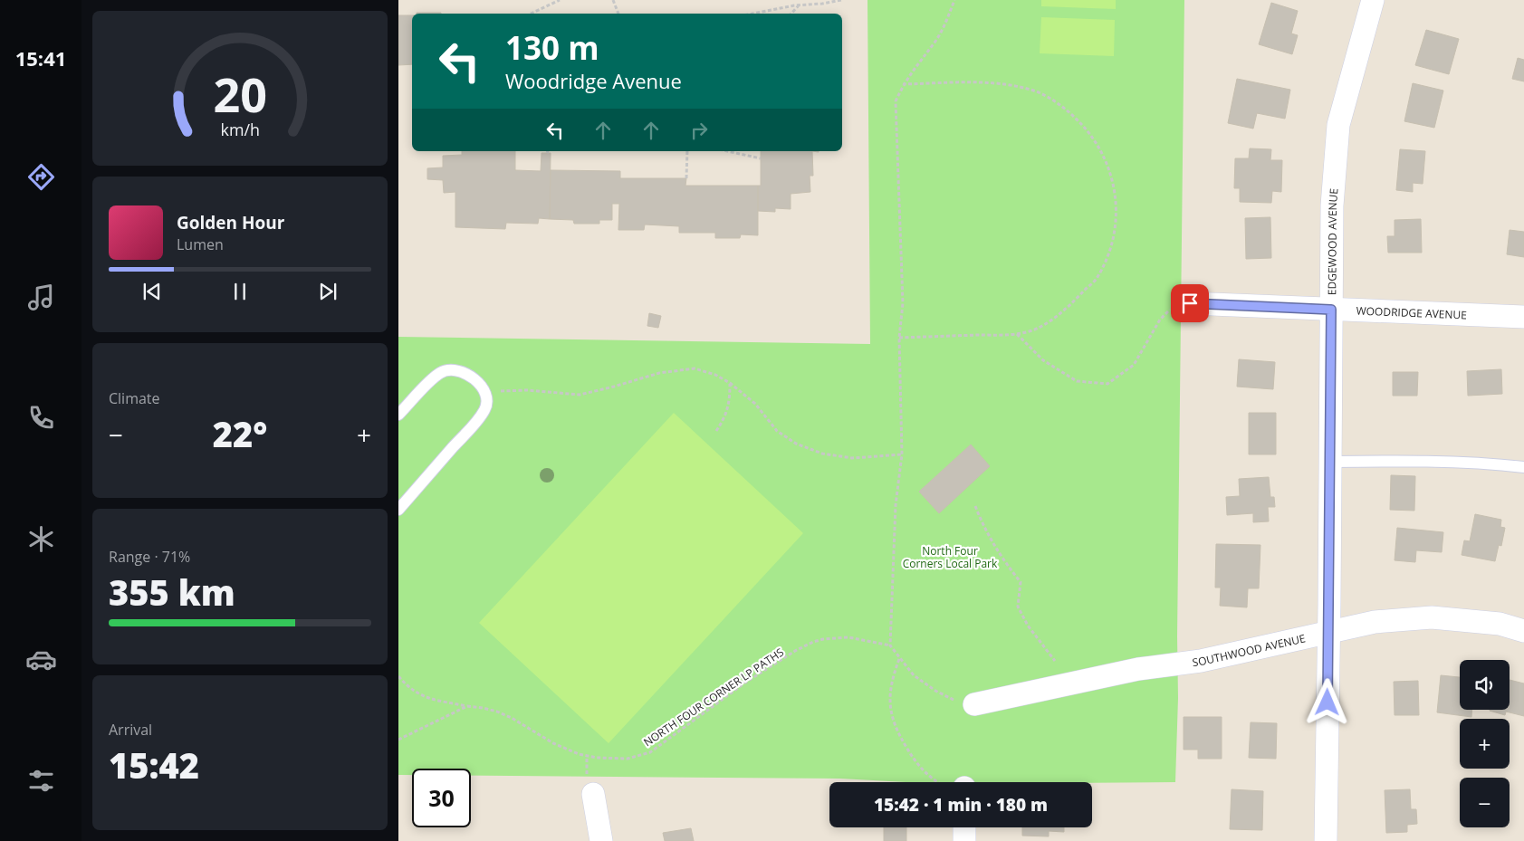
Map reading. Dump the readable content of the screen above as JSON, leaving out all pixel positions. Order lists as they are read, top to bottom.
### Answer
{
  "streets": {
    "street": ["EDGEWOOD AVENUE", "WOODRIDGE AVENUE", "SOUTHWOOD AVENUE"],
    "path": ["NORTH FOUR CORNER LP PATHS"]
  },
  "crossings": [
    ["EDGEWOOD AVENUE", "WOODRIDGE AVENUE"],
    ["EDGEWOOD AVENUE", "SOUTHWOOD AVENUE"]
  ],
  "parks": ["North Four Corners Local Park"],
  "page": {
    "tabs": "15:41",
    "turn": ["130 m", "Woodridge Avenue"],
    "song": ["Golden Hour", "Lumen"],
    "tile": [
      "Climate",
      ["Range · 71%", "355 km"],
      ["Arrival", "15:42"]
    ],
    "heat": ["−", "22°", "+"],
    "map_buttons": ["+", "−"],
    "limit": "30",
    "trip": "15:42 · 1 min · 180 m",
    "gauge": ["20", "km/h"]
  }
}
